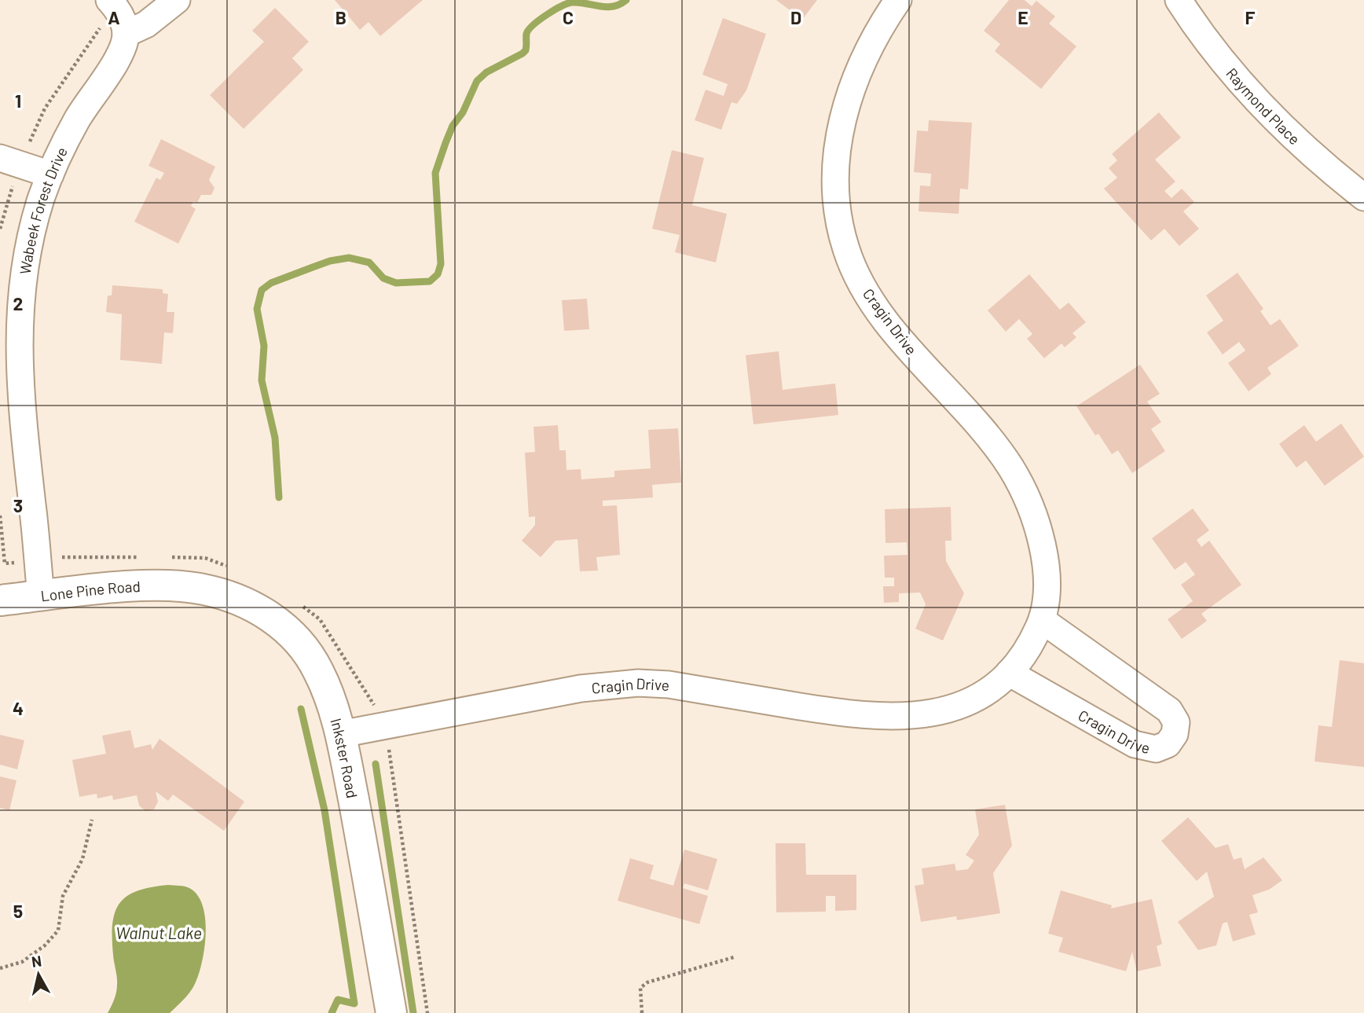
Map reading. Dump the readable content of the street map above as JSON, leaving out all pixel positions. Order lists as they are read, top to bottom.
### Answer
{
  "streets": {
    "street": [
      "Raymond Place",
      "Wabeek Forest Drive",
      "Cragin Drive",
      "Lone Pine Road",
      "Inkster Road"
    ]
  },
  "crossings": [
    ["Wabeek Forest Drive", "Lone Pine Road"],
    ["Cragin Drive", "Inkster Road"],
    ["Lone Pine Road", "Inkster Road"]
  ],
  "water": ["Walnut Lake"],
  "north": "top",
  "grid": {
    "columns": [
      "A",
      "B",
      "C",
      "D",
      "E",
      "F"
    ],
    "rows": [
      "1",
      "2",
      "3",
      "4",
      "5"
    ]
  }
}
